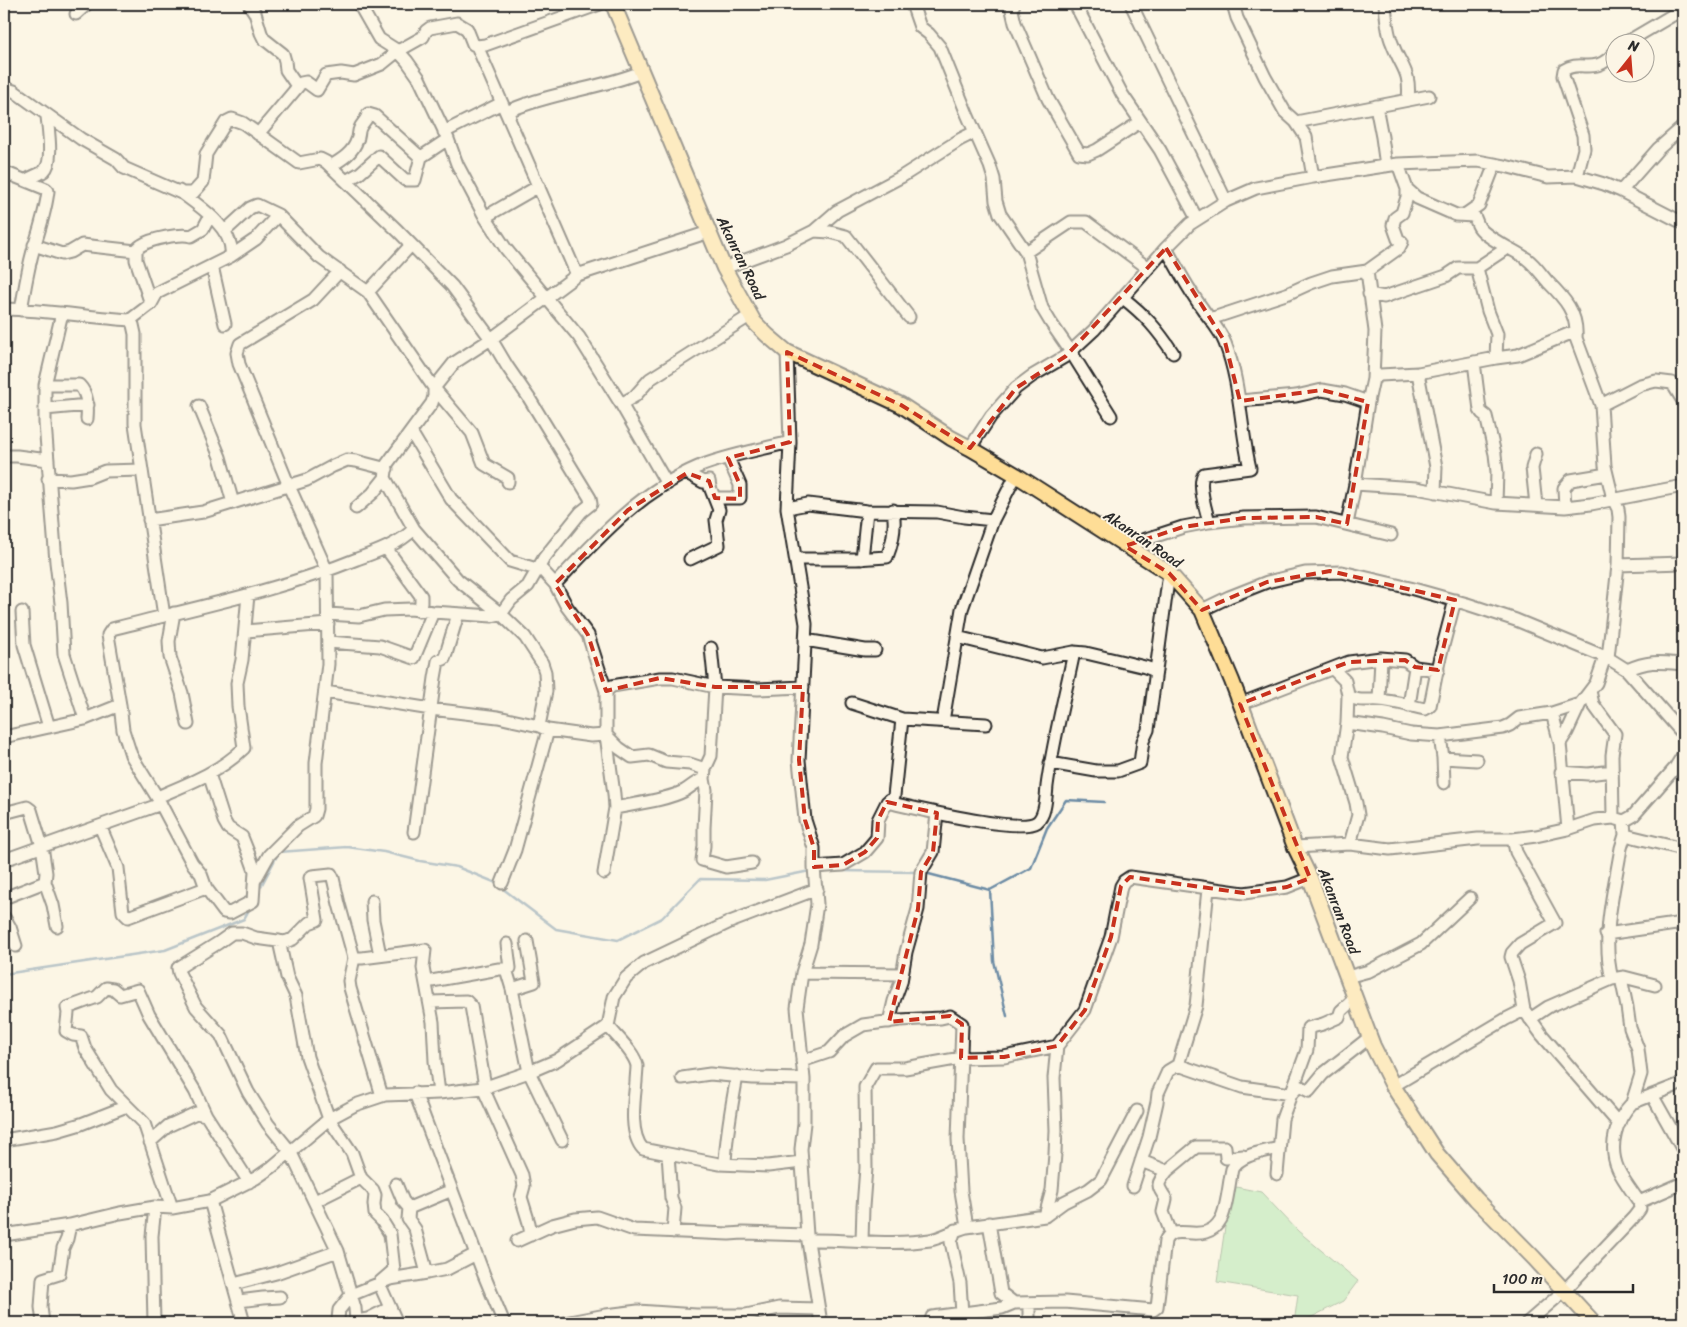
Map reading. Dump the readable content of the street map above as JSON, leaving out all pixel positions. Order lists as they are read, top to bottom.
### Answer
{
  "streets": {
    "main road": ["Akanran Road"]
  },
  "scale_bar": "100 m",
  "north": "top"
}
